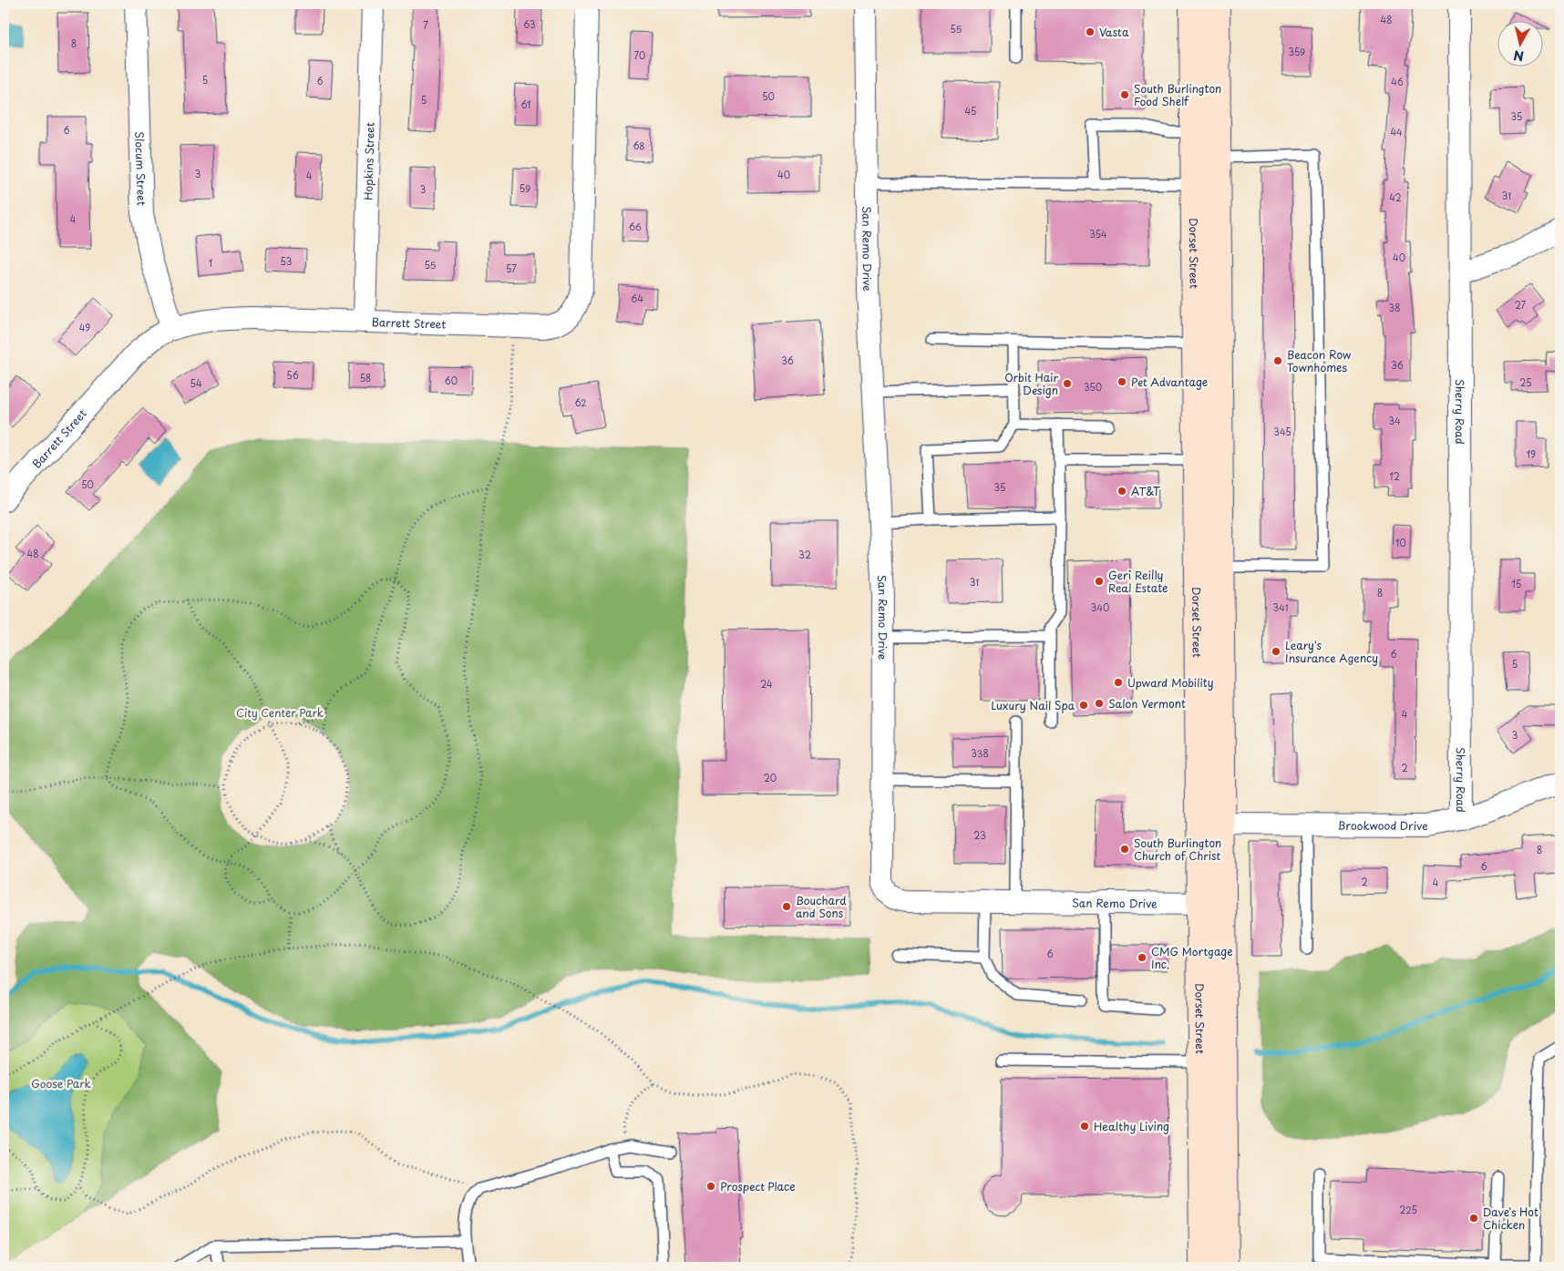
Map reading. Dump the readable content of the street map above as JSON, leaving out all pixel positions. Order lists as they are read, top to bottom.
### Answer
{
  "streets": {
    "main road": ["Dorset Street"],
    "street": [
      "Hopkins Street",
      "Slocum Street",
      "San Remo Drive",
      "Barrett Street",
      "Sherry Road",
      "Brookwood Drive"
    ]
  },
  "crossings": [
    ["Hopkins Street", "Barrett Street"],
    ["Slocum Street", "Barrett Street"],
    ["San Remo Drive", "Dorset Street"],
    ["Dorset Street", "Brookwood Drive"],
    ["Sherry Road", "Brookwood Drive"]
  ],
  "parks": ["City Center Park", "Goose Park"],
  "places": [
    "Vasta",
    "South Burlington Food Shelf",
    "Beacon Row Townhomes",
    "Pet Advantage",
    "Orbit Hair Design",
    "AT&T",
    "Geri Reilly Real Estate",
    "Leary's Insurance Agency",
    "Upward Mobility",
    "Salon Vermont",
    "Luxury Nail Spa",
    "South Burlington Church of Christ",
    "Bouchard and Sons",
    "CMG Mortgage Inc.",
    "Healthy Living",
    "Prospect Place",
    "Dave's Hot Chicken"
  ],
  "house_numbers": [
    "48",
    "63",
    "7",
    "55",
    "8",
    "359",
    "70",
    "5",
    "6",
    "46",
    "50",
    "5",
    "61",
    "45",
    "35",
    "6",
    "44",
    "68",
    "3",
    "40",
    "4",
    "59",
    "3",
    "31",
    "42",
    "4",
    "66",
    "354",
    "40",
    "53",
    "1",
    "55",
    "57",
    "64",
    "27",
    "38",
    "49",
    "36",
    "36",
    "56",
    "58",
    "60",
    "25",
    "54",
    "350",
    "62",
    "34",
    "345",
    "19",
    "12",
    "50",
    "35",
    "10",
    "48",
    "32",
    "31",
    "15",
    "8",
    "340",
    "341",
    "6",
    "5",
    "24",
    "4",
    "3",
    "338",
    "2",
    "20",
    "23",
    "8",
    "6",
    "2",
    "4",
    "6",
    "225"
  ],
  "north": "bottom"
}
